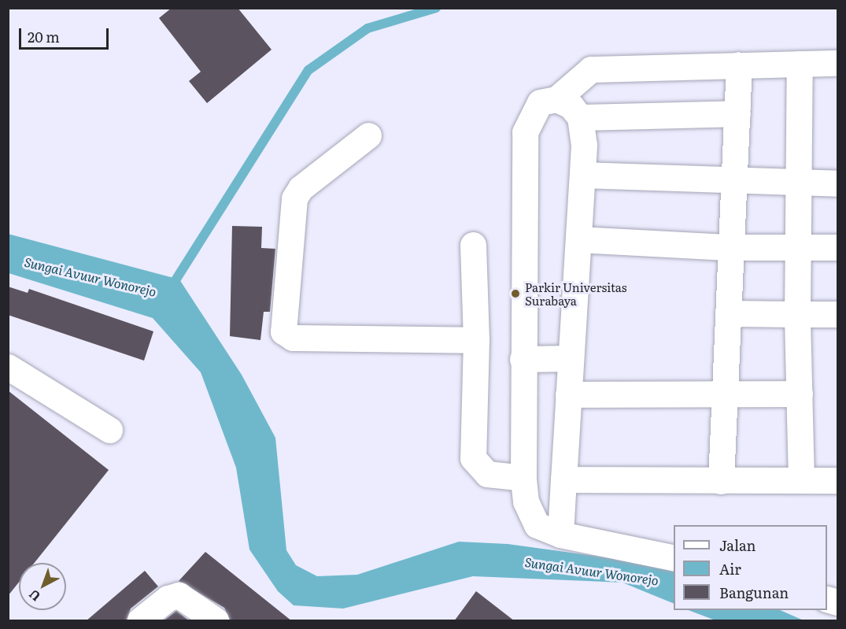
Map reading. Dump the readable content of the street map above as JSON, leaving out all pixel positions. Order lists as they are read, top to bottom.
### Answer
{
  "water": ["Sungai Avuur Wonorejo"],
  "places": ["Parkir Universitas Surabaya"],
  "legend": ["Jalan", "Air", "Bangunan"],
  "scale_bar": "20 m",
  "north": "bottom left"
}
